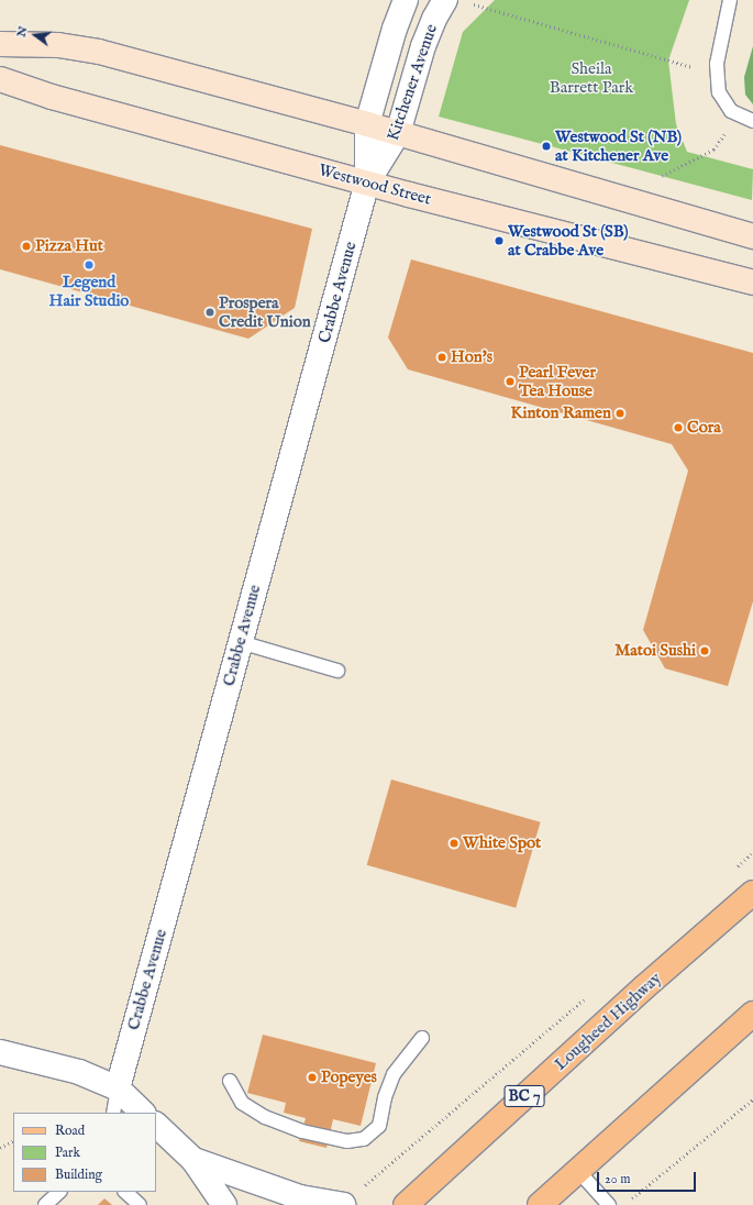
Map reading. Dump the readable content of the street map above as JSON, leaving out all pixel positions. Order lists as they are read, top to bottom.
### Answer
{
  "streets": {
    "main road": ["Westwood Street", "Lougheed Highway", "BC 7"],
    "street": ["Kitchener Avenue", "Crabbe Avenue"]
  },
  "crossings": [
    ["Kitchener Avenue", "Westwood Street"],
    ["Kitchener Avenue", "Crabbe Avenue"],
    ["Westwood Street", "Crabbe Avenue"]
  ],
  "parks": ["Sheila Barrett Park"],
  "places": [
    "Westwood St (NB) at Kitchener Ave",
    "Westwood St (SB) at Crabbe Ave",
    "Pizza Hut",
    "Legend Hair Studio",
    "Prospera Credit Union",
    "Hon's",
    "Pearl Fever Tea House",
    "Kinton Ramen",
    "Cora",
    "Matoi Sushi",
    "White Spot",
    "Popeyes"
  ],
  "legend": ["Road", "Park", "Building"],
  "scale_bar": "20 m",
  "north": "left"
}
